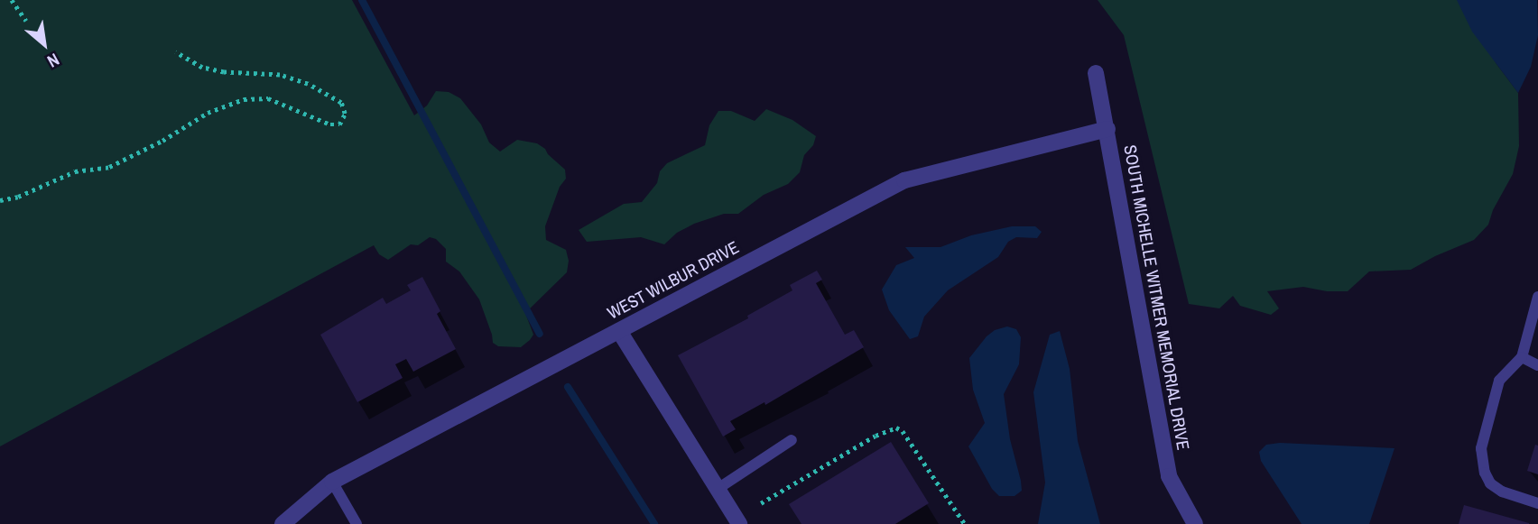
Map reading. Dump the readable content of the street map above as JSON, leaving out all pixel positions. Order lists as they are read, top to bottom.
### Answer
{
  "streets": {
    "street": ["WEST WILBUR DRIVE", "SOUTH MICHELLE WITMER MEMORIAL DRIVE"]
  },
  "crossings": [
    ["WEST WILBUR DRIVE", "SOUTH MICHELLE WITMER MEMORIAL DRIVE"]
  ],
  "north": "bottom right"
}
